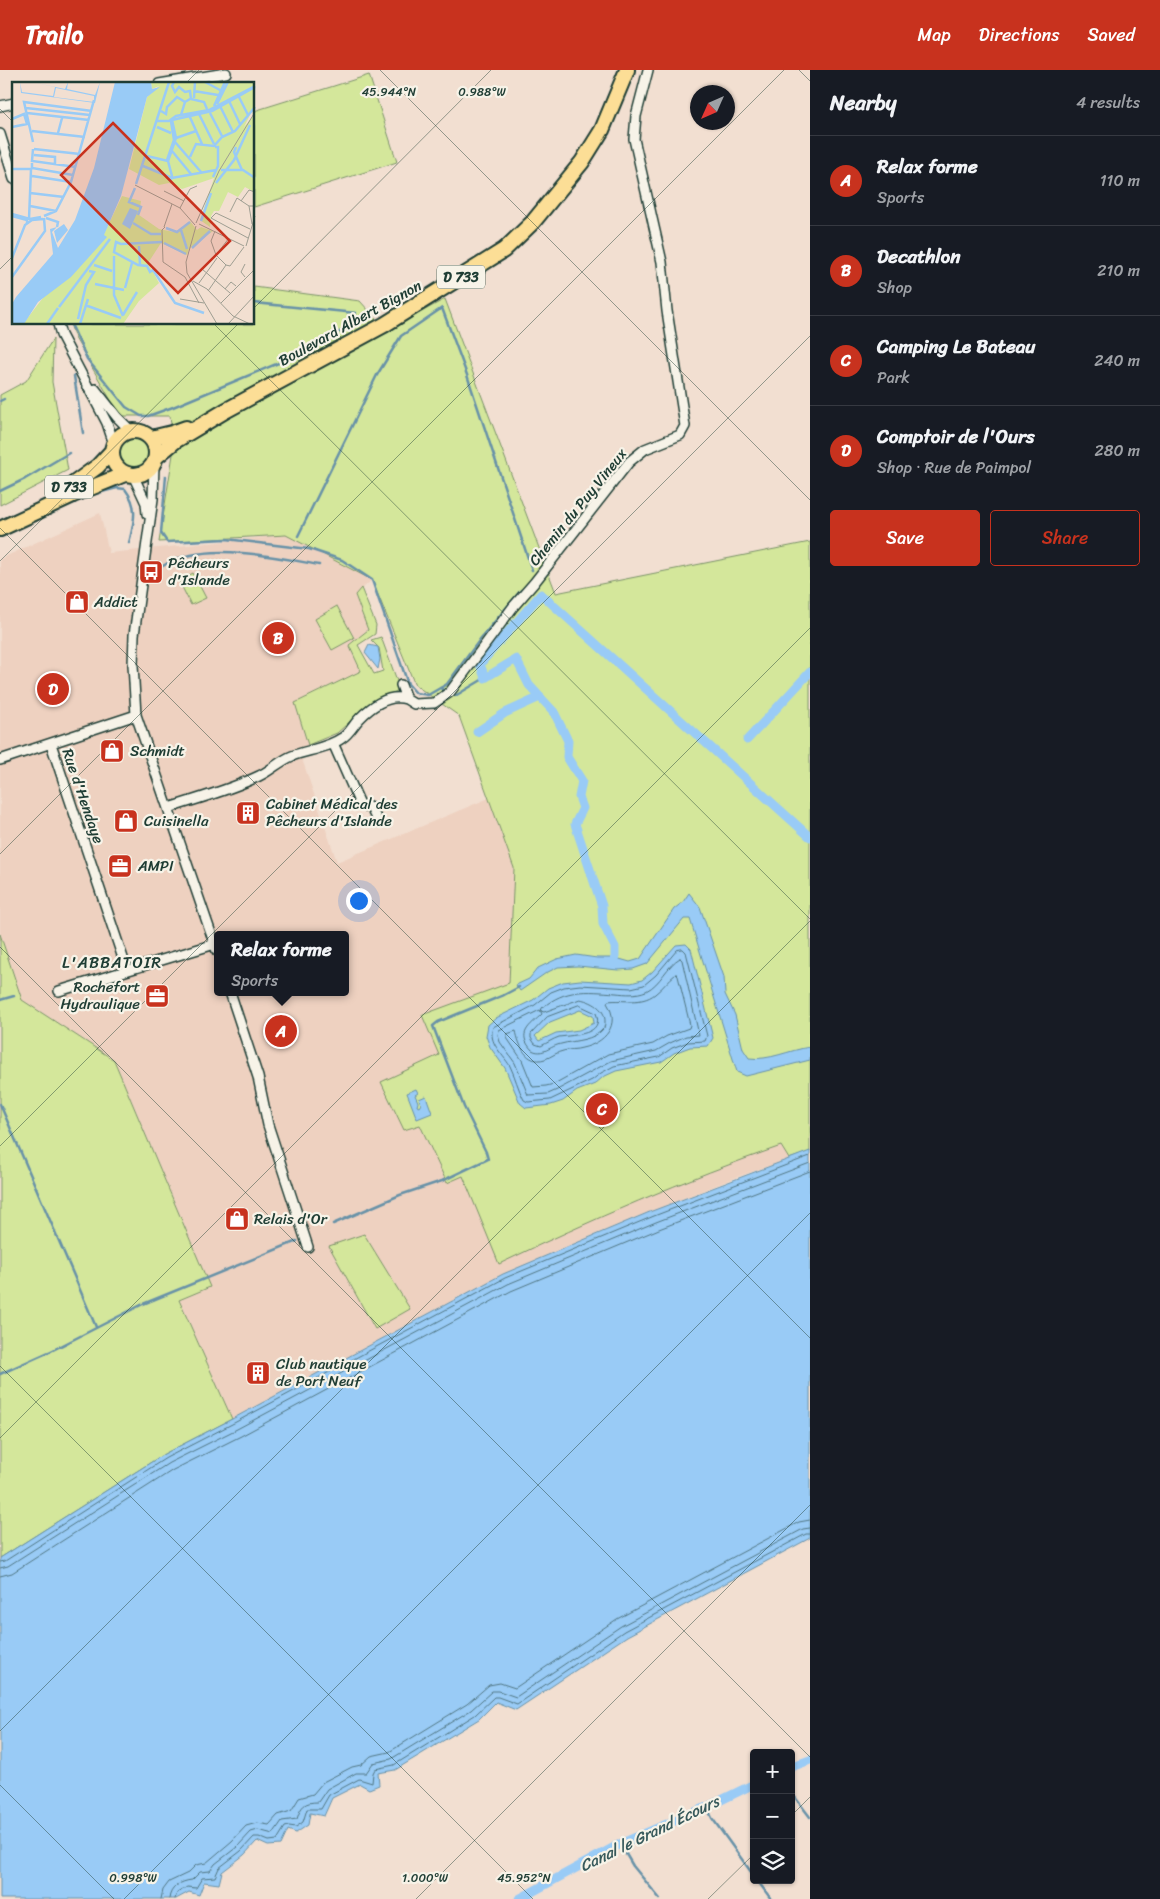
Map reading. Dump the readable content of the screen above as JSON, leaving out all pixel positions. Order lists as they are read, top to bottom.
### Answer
{
  "streets": {
    "main road": ["D 733", "Boulevard Albert Bignon"],
    "street": ["Chemin du Puy Vineux", "Rue d'Hendaye"]
  },
  "crossings": [
    ["D 733", "Boulevard Albert Bignon"]
  ],
  "districts": ["L'ABBATOIR"],
  "water": ["Canal le Grand Écours"],
  "places": {
    "bus stop": ["Pêcheurs d'Islande"],
    "shop": [
      "Addict",
      "Schmidt",
      "Cuisinella",
      "Relais d'Or"
    ],
    "building": ["Cabinet Médical des Pêcheurs d'Islande", "Club nautique de Port Neuf"],
    "office": ["AMPI", "Rochefort Hydraulique"]
  },
  "north": "bottom left",
  "page": {
    "header": "Trailo",
    "nav": ["Map", "Directions", "Saved"],
    "heading": ["Nearby", "4 results"],
    "list": [
      {
        "mark": "A",
        "name": "Relax forme",
        "note": "Sports",
        "value": "110 m"
      },
      {
        "mark": "B",
        "name": "Decathlon",
        "note": "Shop",
        "value": "210 m"
      },
      {
        "mark": "C",
        "name": "Camping Le Bateau",
        "note": "Park",
        "value": "240 m"
      },
      {
        "mark": "D",
        "name": "Comptoir de l'Ours",
        "note": "Shop · Rue de Paimpol",
        "value": "280 m"
      }
    ],
    "buttons": ["Save", "Share"],
    "pins": [
      "B",
      "D",
      "A",
      "C"
    ],
    "popup": ["Relax forme", "Sports"],
    "map_buttons": ["+", "−"]
  },
  "coordinates": [
    "45.944°N",
    "0.988°W",
    "0.998°W",
    "1.000°W",
    "45.952°N"
  ]
}
